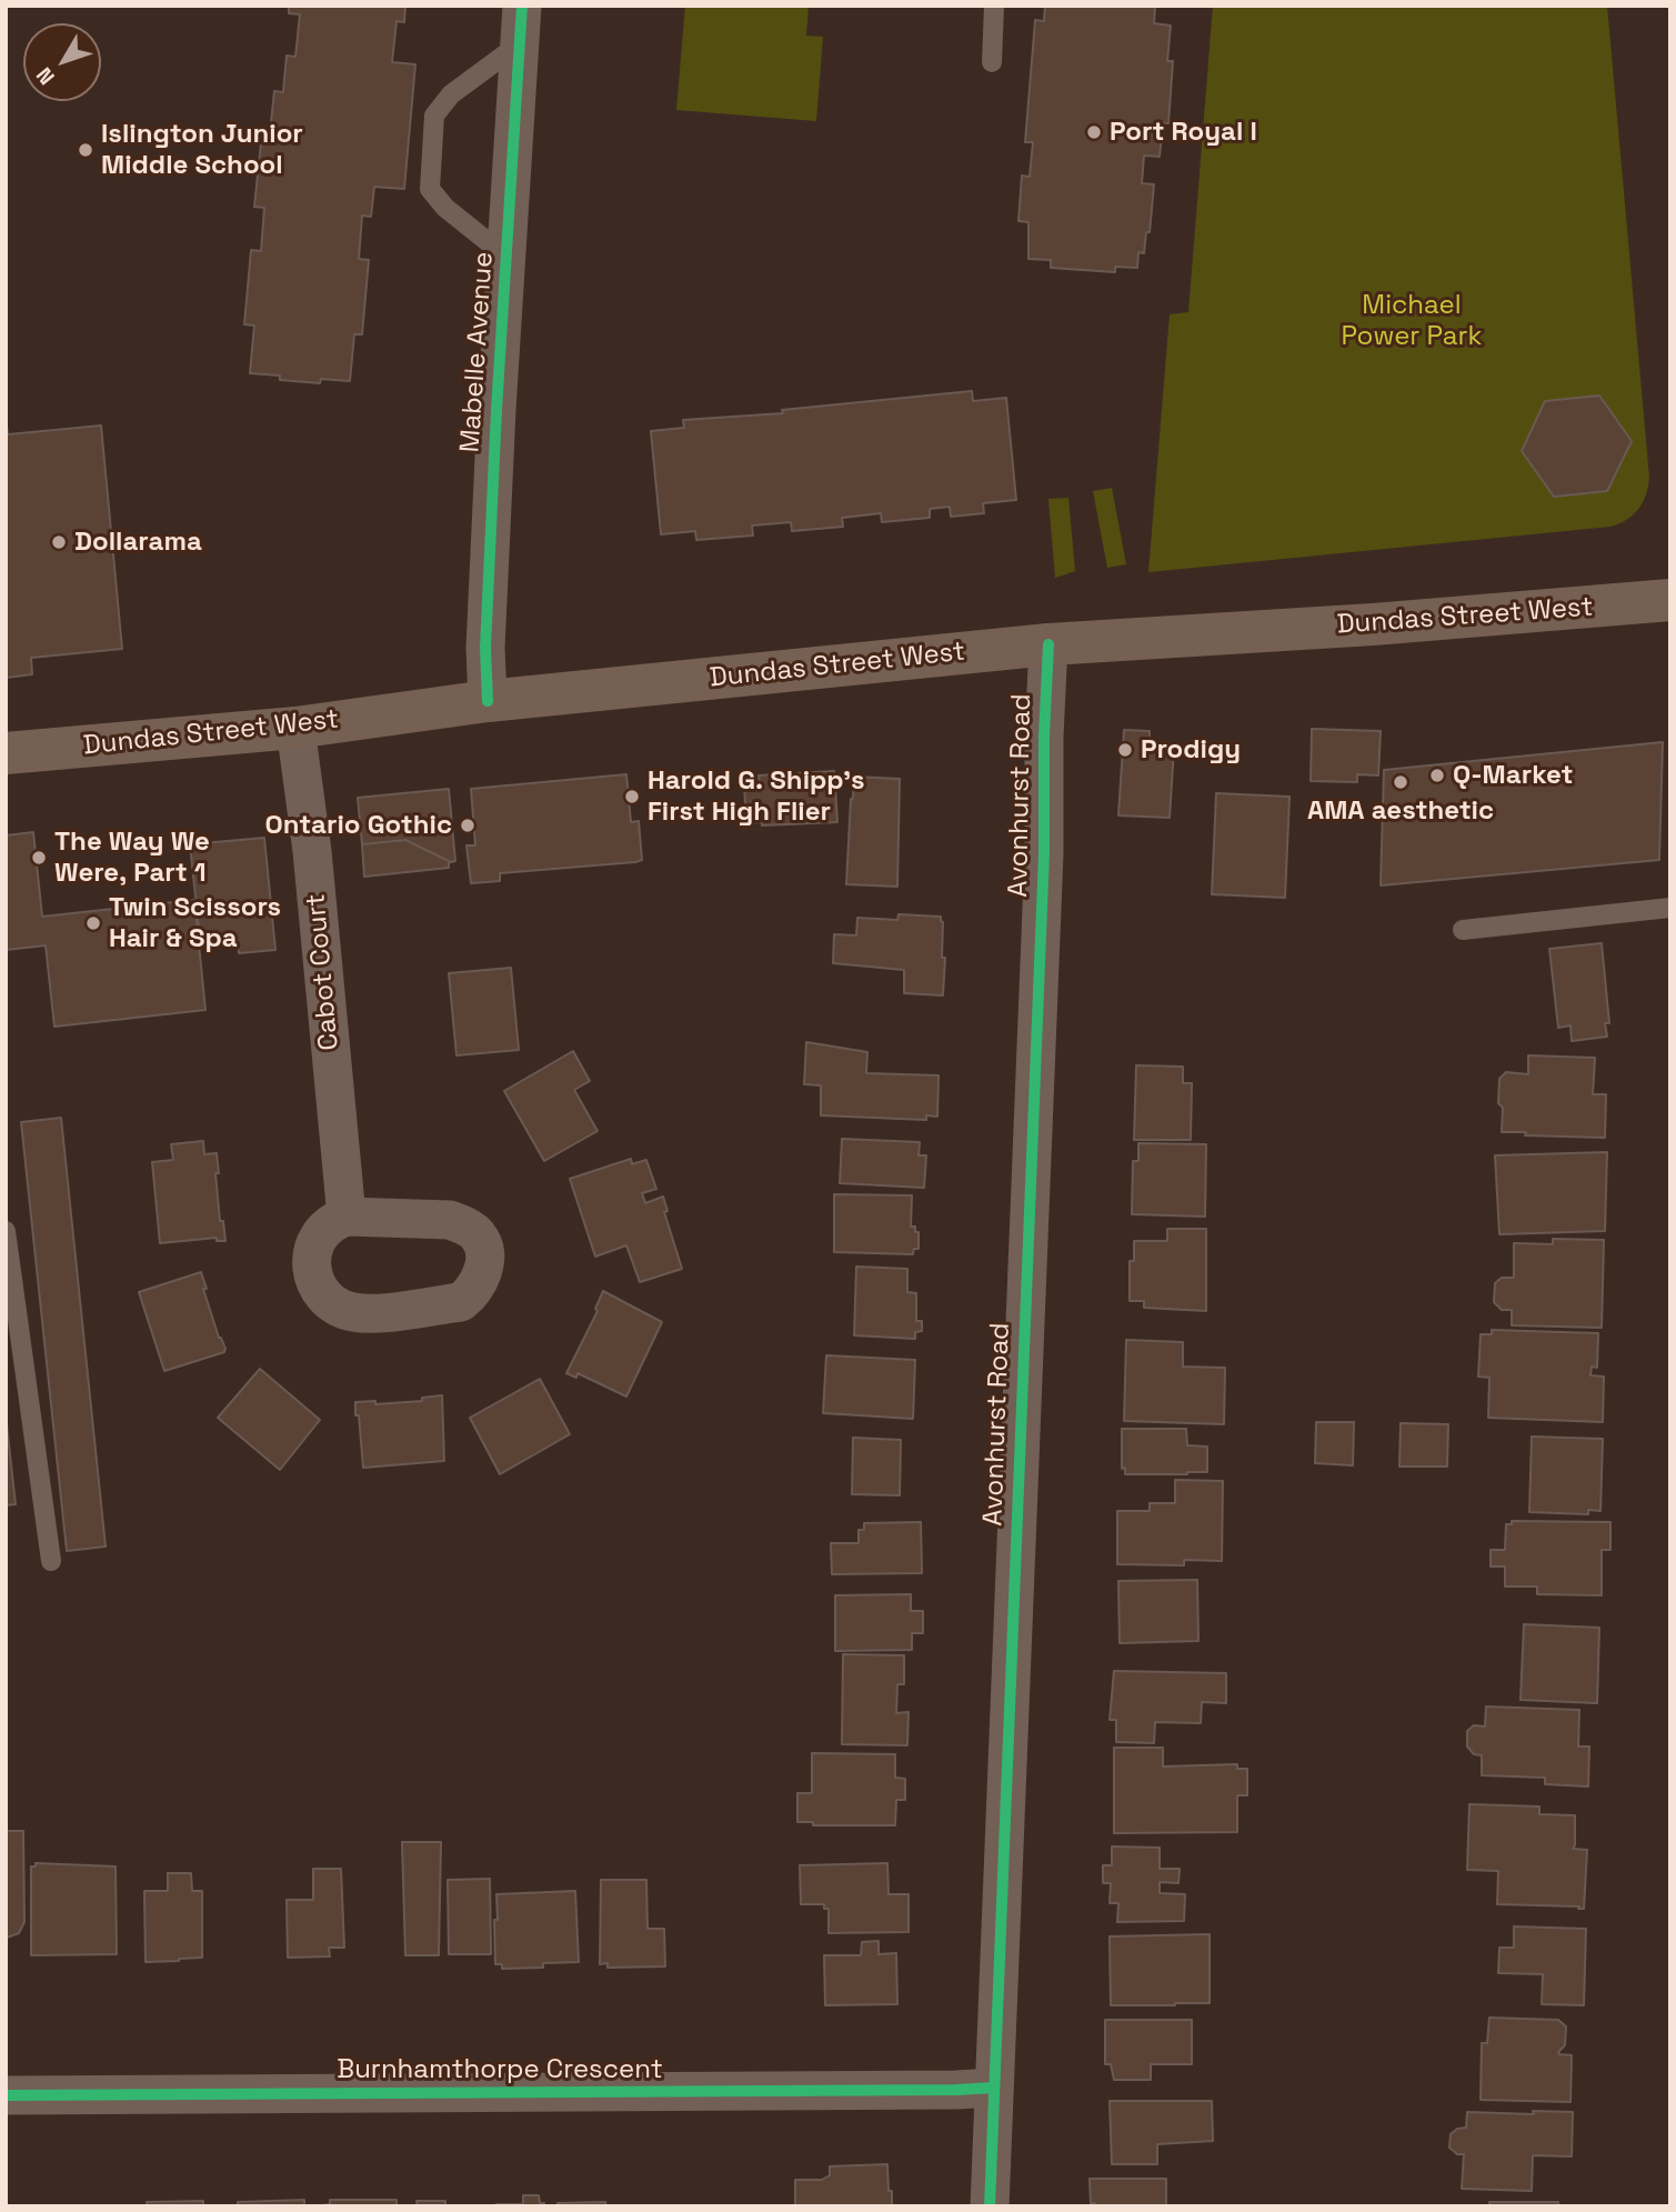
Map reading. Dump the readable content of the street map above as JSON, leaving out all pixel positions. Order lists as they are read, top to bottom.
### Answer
{
  "streets": {
    "main road": ["Dundas Street West"],
    "street": [
      "Mabelle Avenue",
      "Avonhurst Road",
      "Cabot Court",
      "Burnhamthorpe Crescent"
    ]
  },
  "crossings": [
    ["Mabelle Avenue", "Dundas Street West"],
    ["Dundas Street West", "Avonhurst Road"],
    ["Dundas Street West", "Cabot Court"],
    ["Avonhurst Road", "Burnhamthorpe Crescent"]
  ],
  "parks": ["Michael Power Park"],
  "places": [
    "Port Royal I",
    "Islington Junior Middle School",
    "Dollarama",
    "Prodigy",
    "Q-Market",
    "AMA aesthetic",
    "Harold G. Shipp's First High Flier",
    "Ontario Gothic",
    "The Way We Were, Part 1",
    "Twin Scissors Hair & Spa"
  ],
  "north": "bottom left"
}
